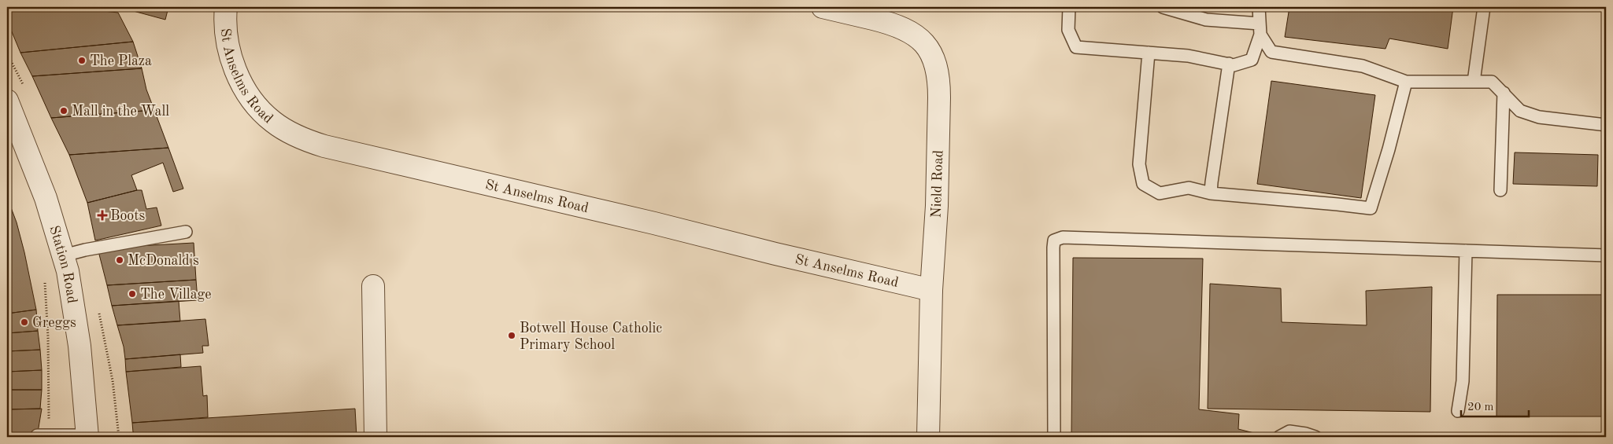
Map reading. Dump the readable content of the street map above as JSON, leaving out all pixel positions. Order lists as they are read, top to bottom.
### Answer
{
  "streets": {
    "street": ["St Anselms Road", "Nield Road", "Station Road"]
  },
  "crossings": [
    ["St Anselms Road", "Nield Road"]
  ],
  "places": {
    "other": [
      "The Plaza",
      "Mall in the Wall",
      "McDonald's",
      "The Village",
      "Greggs",
      "Botwell House Catholic Primary School"
    ],
    "health": ["Boots"]
  },
  "scale_bar": "20 m"
}
